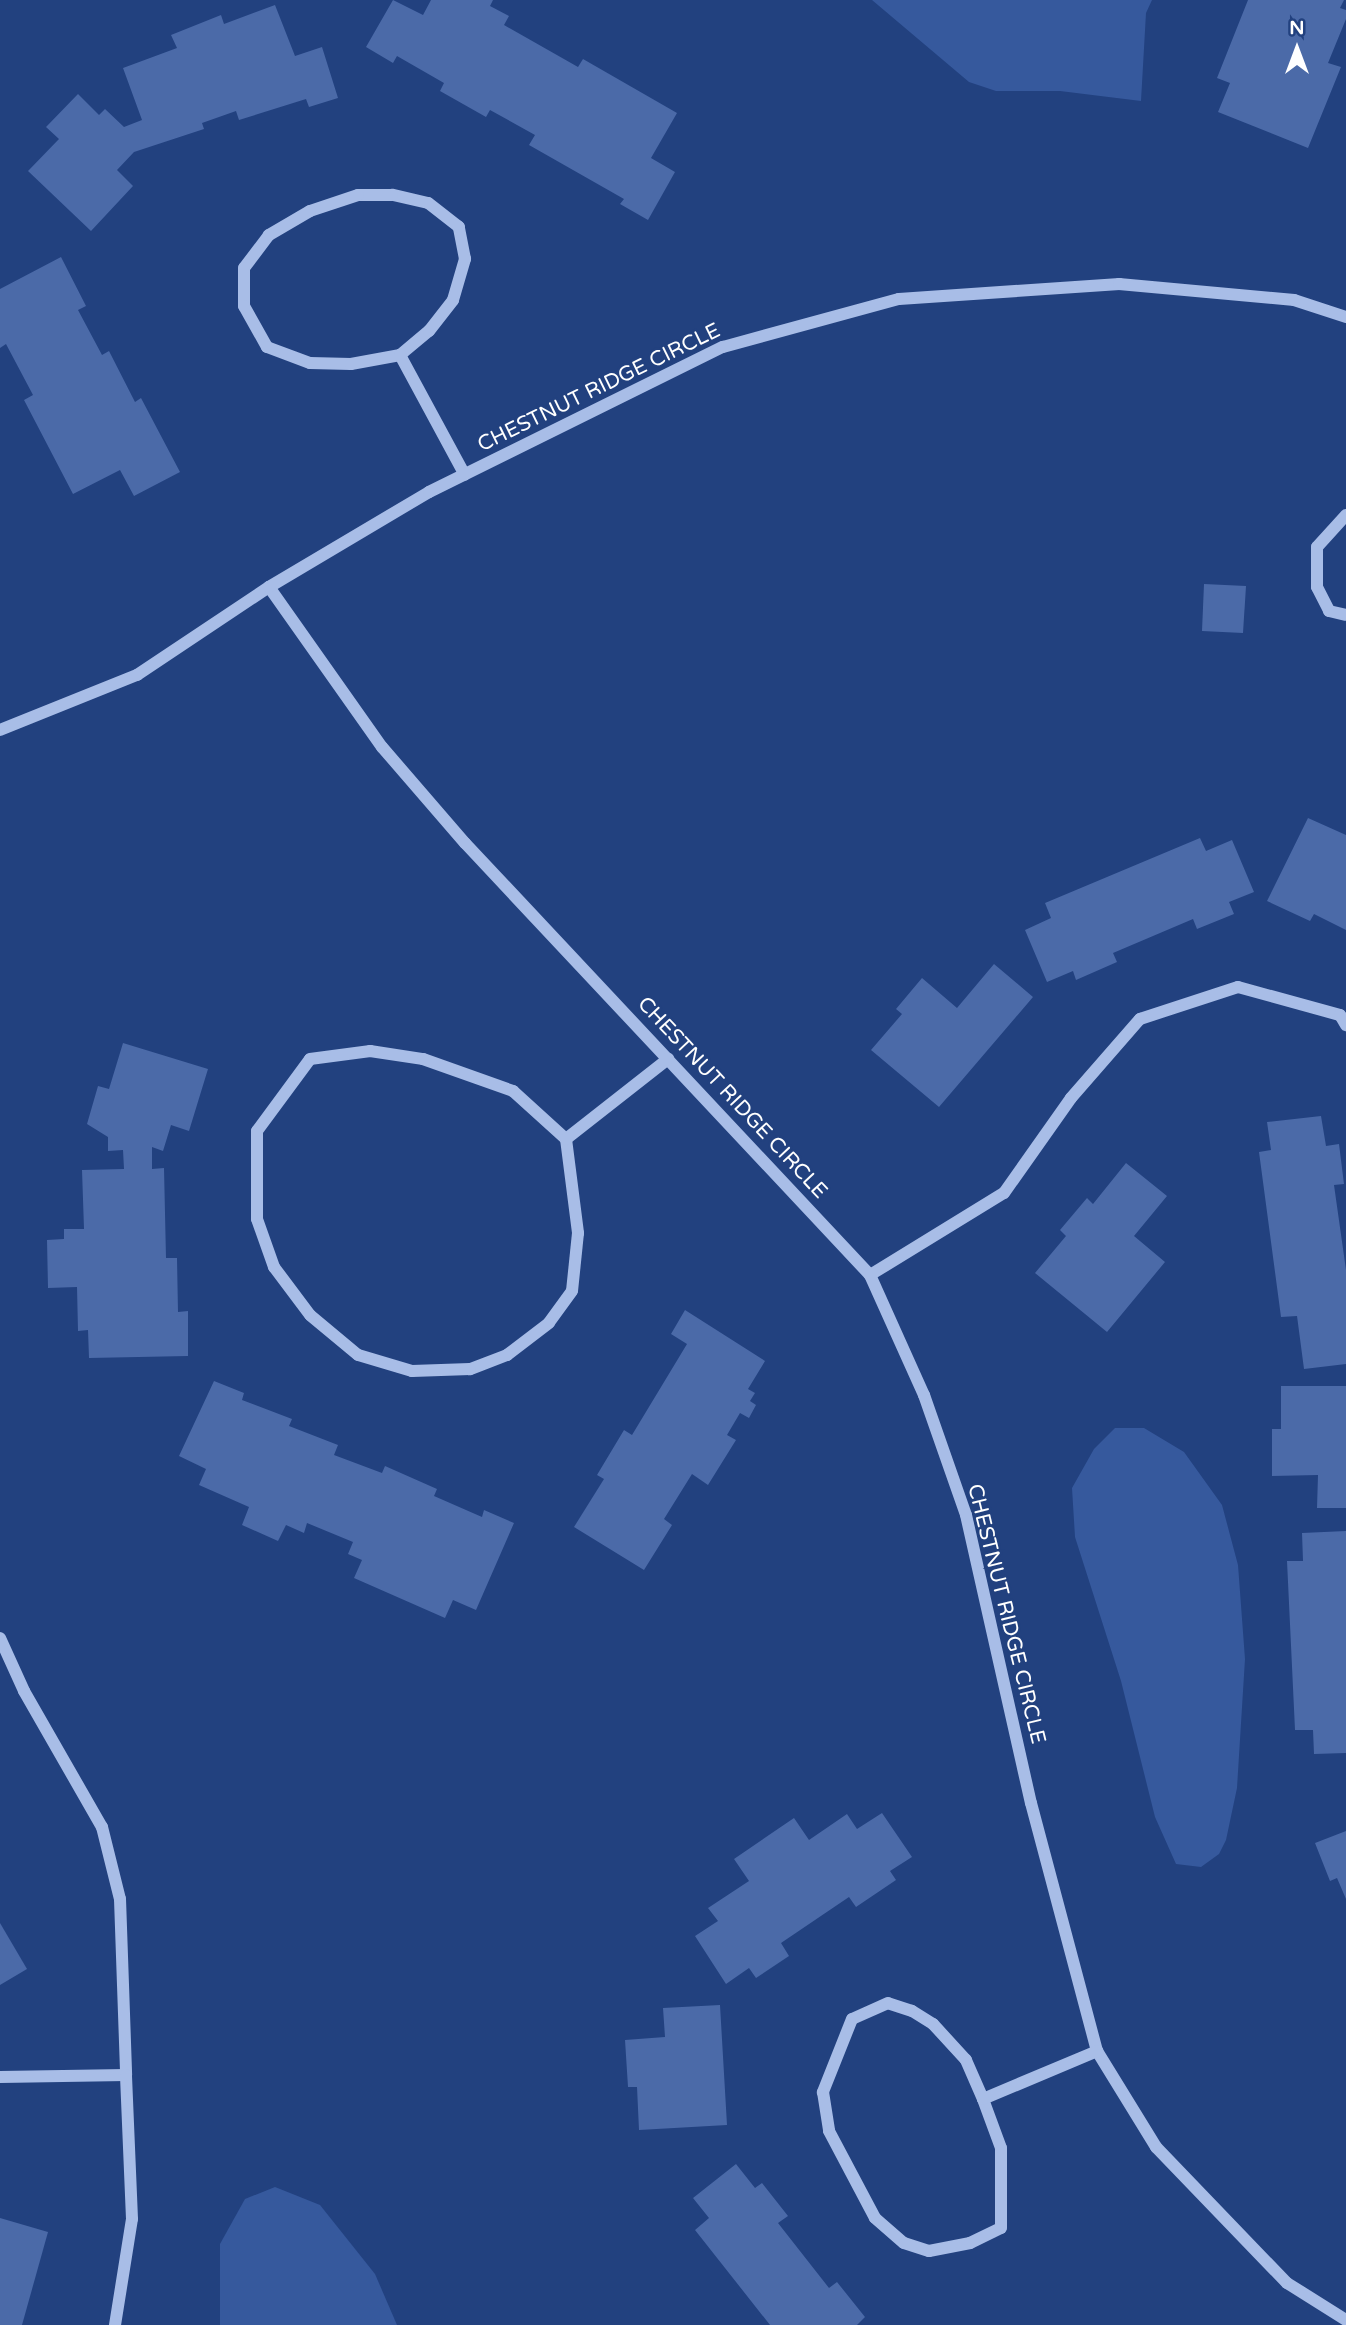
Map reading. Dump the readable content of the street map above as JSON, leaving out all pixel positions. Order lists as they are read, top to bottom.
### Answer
{
  "streets": {
    "street": ["CHESTNUT RIDGE CIRCLE"]
  },
  "north": "top"
}
